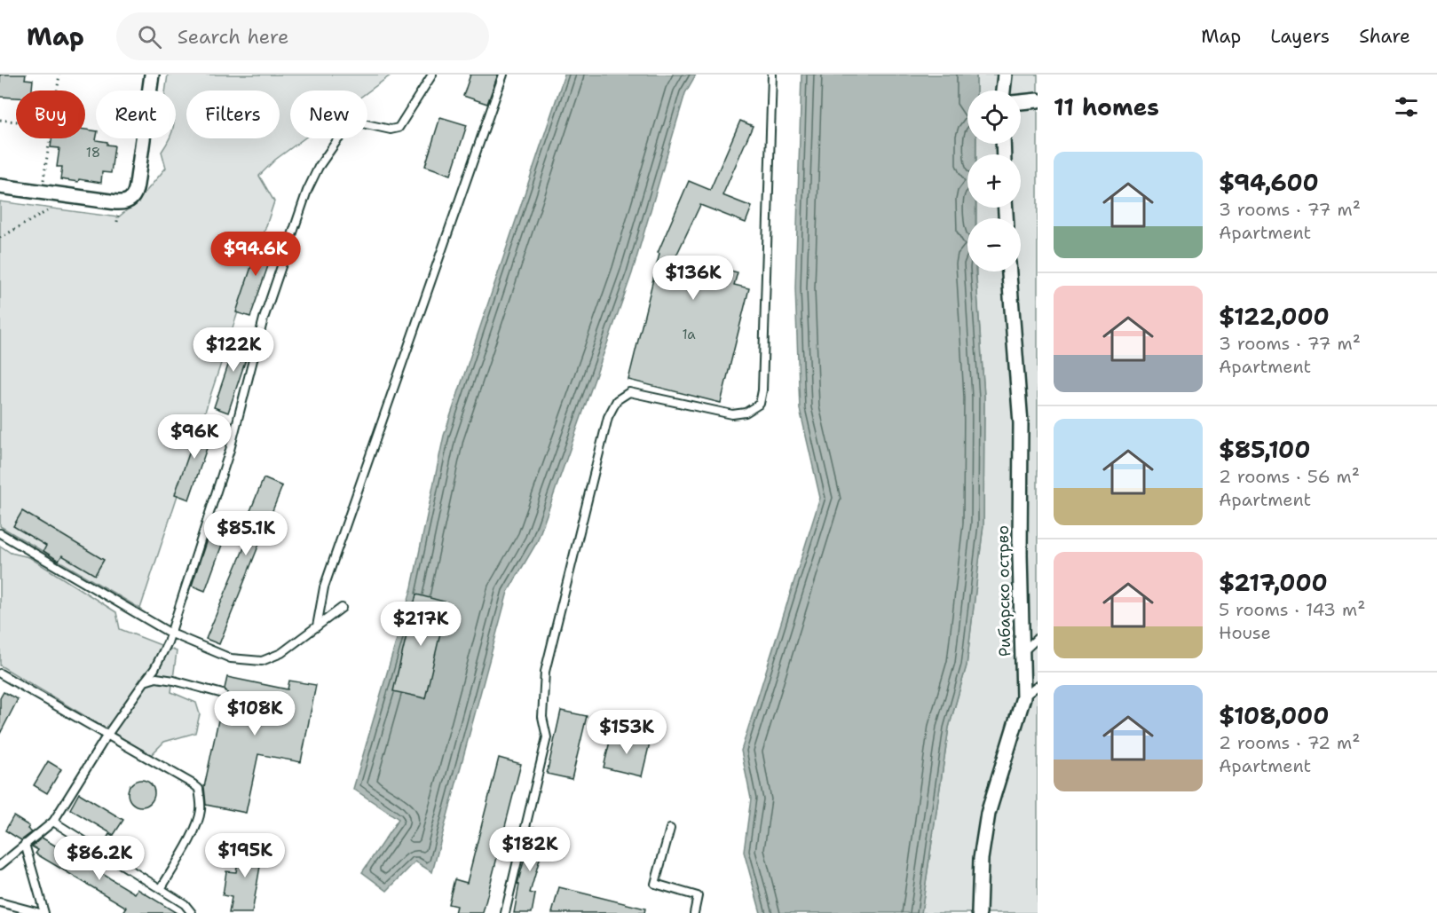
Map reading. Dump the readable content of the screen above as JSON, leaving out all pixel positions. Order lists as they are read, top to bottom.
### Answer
{
  "streets": {
    "street": ["Рибарско острво"]
  },
  "house_numbers": ["18", "1a"],
  "page": {
    "header": "Map",
    "search": "Search here",
    "nav": ["Map", "Layers", "Share"],
    "heading": "11 homes",
    "map_buttons": ["+", "−"],
    "chip": [
      "Buy",
      "Rent",
      "Filters",
      "New"
    ],
    "list": [
      {
        "name": "$94,600",
        "note": "3 rooms · 77 m² · Apartment"
      },
      {
        "name": "$122,000",
        "note": "3 rooms · 77 m² · Apartment"
      },
      {
        "name": "$85,100",
        "note": "2 rooms · 56 m² · Apartment"
      },
      {
        "name": "$217,000",
        "note": "5 rooms · 143 m² · House"
      },
      {
        "name": "$108,000",
        "note": "2 rooms · 72 m² · Apartment"
      }
    ],
    "price": [
      "$94.6K",
      "$136K",
      "$122K",
      "$96K",
      "$85.1K",
      "$217K",
      "$108K",
      "$153K",
      "$182K",
      "$195K",
      "$86.2K"
    ]
  }
}
